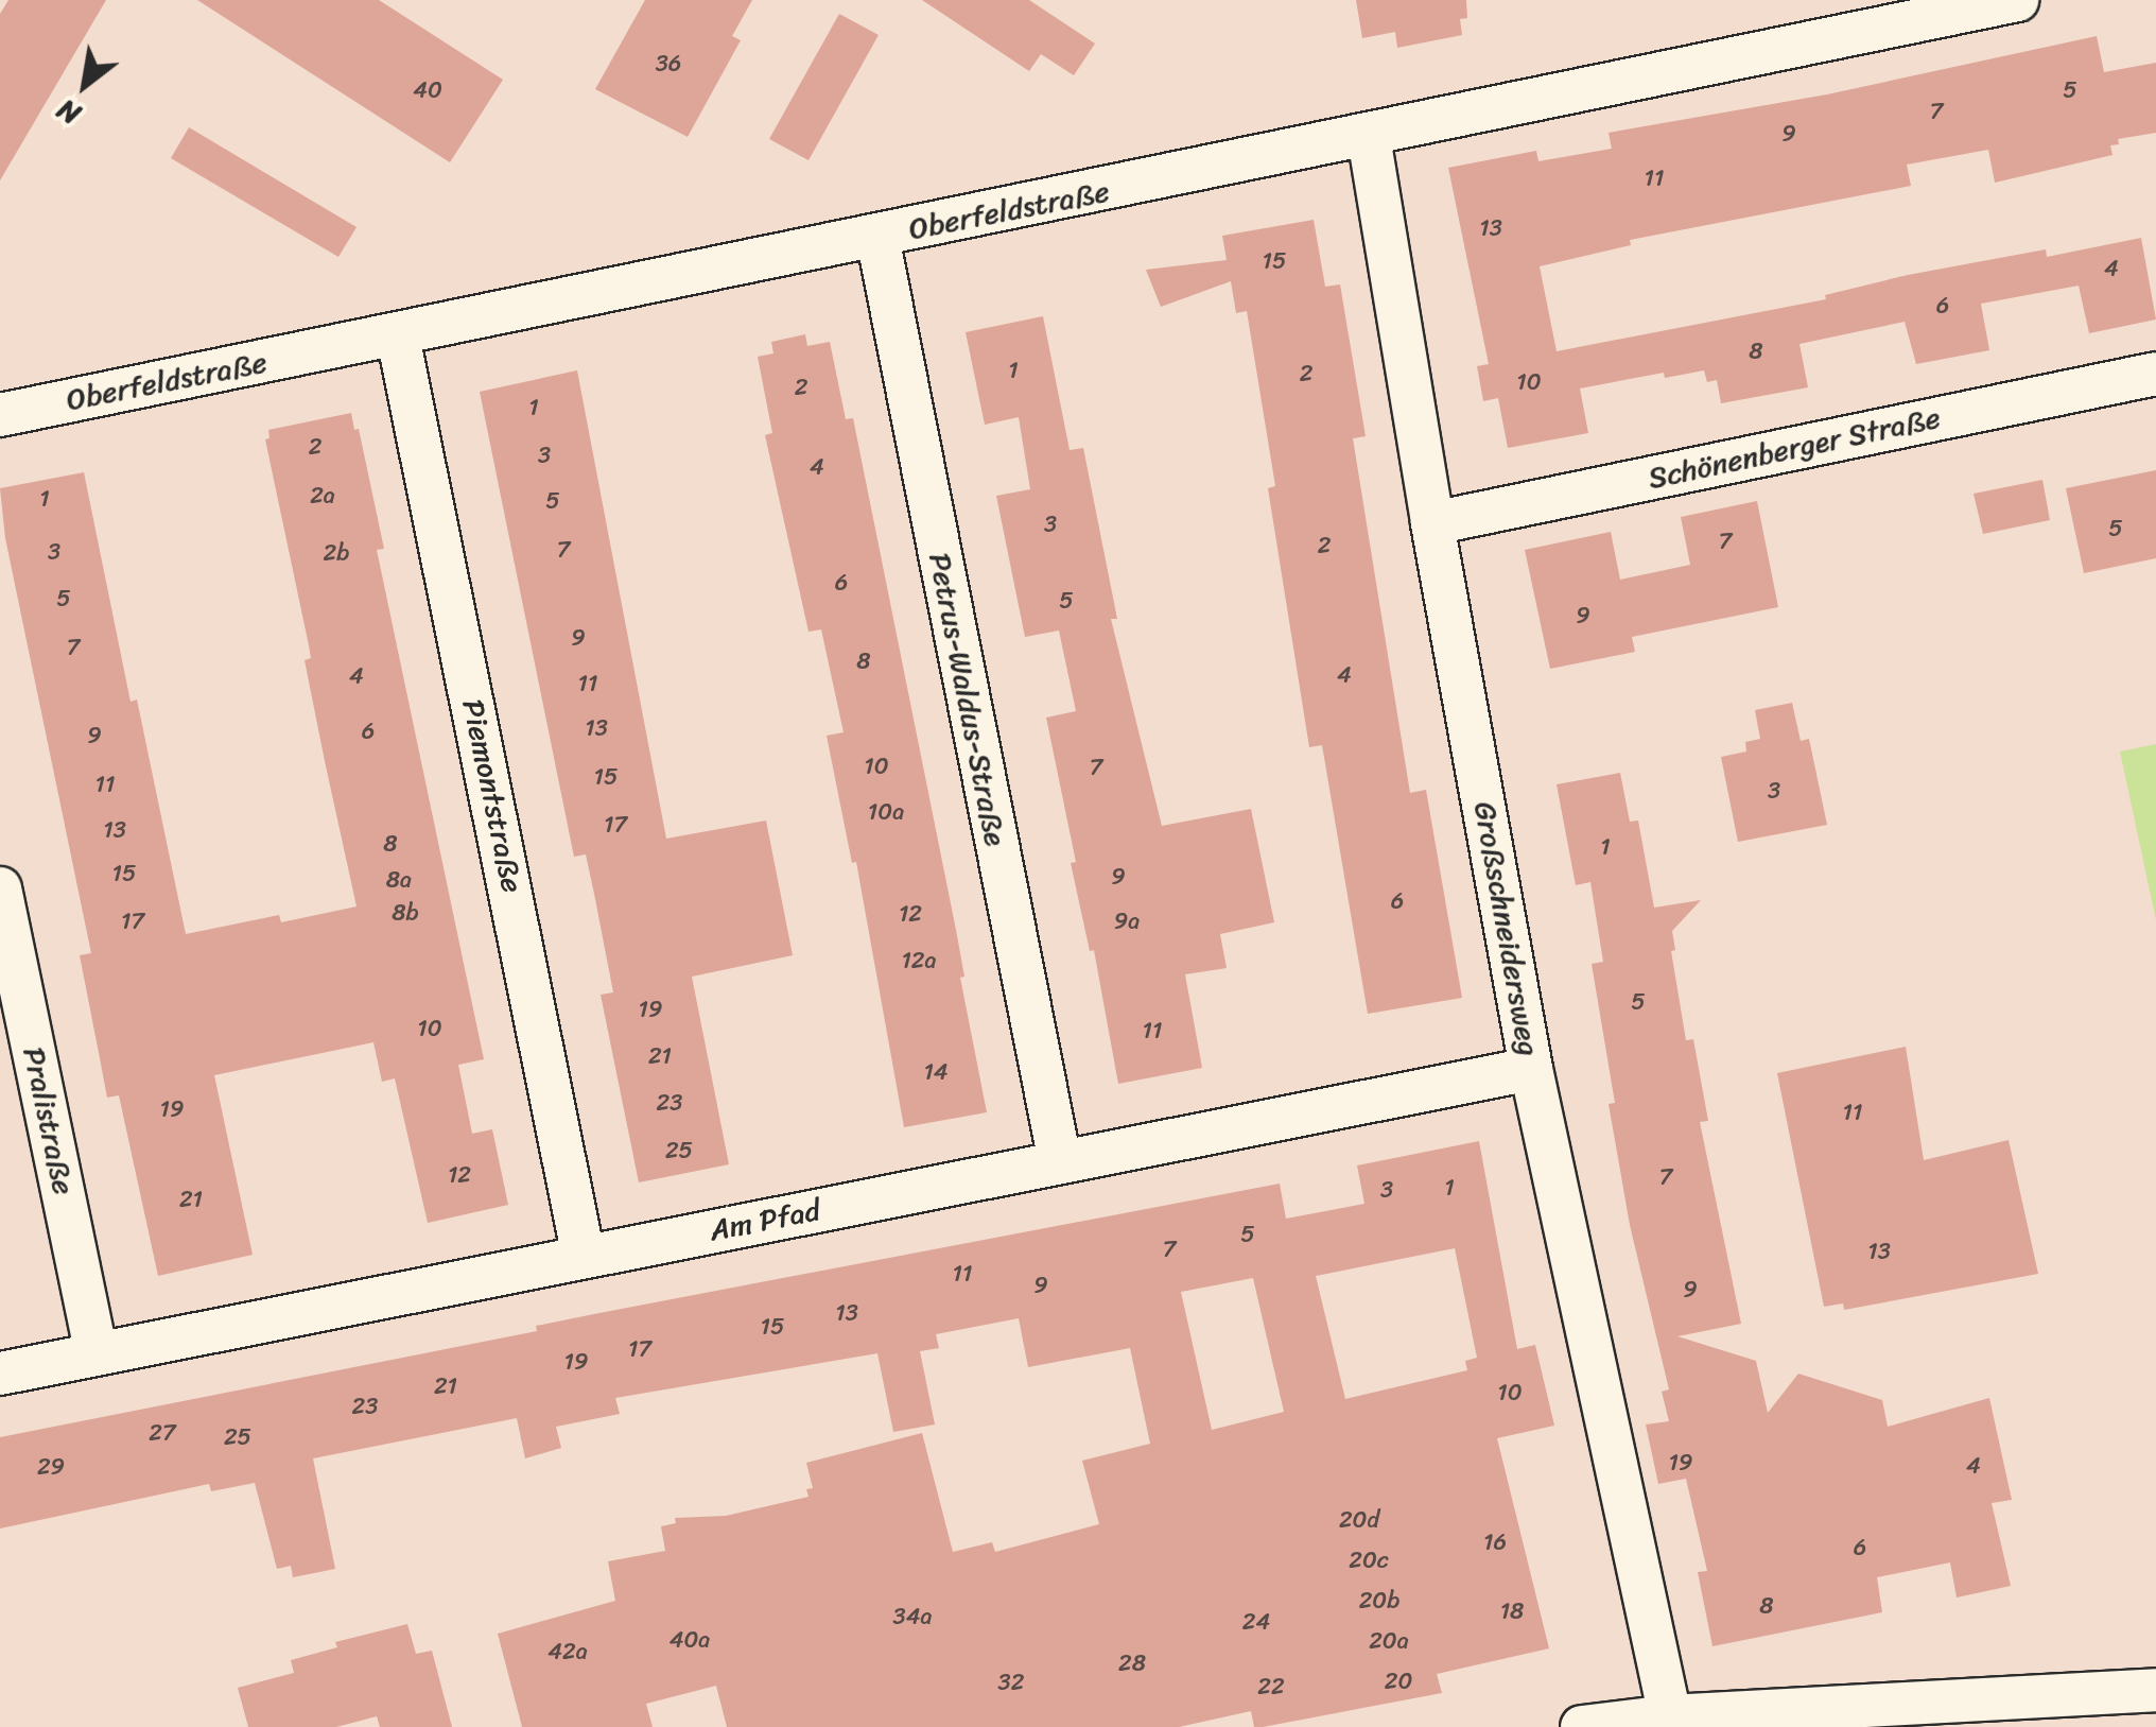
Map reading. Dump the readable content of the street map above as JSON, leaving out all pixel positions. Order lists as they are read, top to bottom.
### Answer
{
  "streets": {
    "street": [
      "Oberfeldstraße",
      "Schönenberger Straße",
      "Petrus-Waldus-Straße",
      "Piemontstraße",
      "Großschneidersweg",
      "Pralistraße",
      "Am Pfad"
    ]
  },
  "crossings": [
    ["Oberfeldstraße", "Petrus-Waldus-Straße"],
    ["Oberfeldstraße", "Piemontstraße"],
    ["Oberfeldstraße", "Großschneidersweg"],
    ["Schönenberger Straße", "Großschneidersweg"],
    ["Petrus-Waldus-Straße", "Am Pfad"],
    ["Piemontstraße", "Am Pfad"],
    ["Großschneidersweg", "Am Pfad"],
    ["Pralistraße", "Am Pfad"]
  ],
  "house_numbers": [
    "36",
    "40",
    "5",
    "7",
    "9",
    "11",
    "13",
    "15",
    "4",
    "6",
    "8",
    "1",
    "2",
    "10",
    "2",
    "1",
    "2",
    "3",
    "4",
    "2a",
    "1",
    "5",
    "3",
    "5",
    "7",
    "2",
    "7",
    "3",
    "2b",
    "6",
    "5",
    "5",
    "9",
    "9",
    "7",
    "8",
    "4",
    "4",
    "11",
    "13",
    "6",
    "9",
    "10",
    "7",
    "15",
    "11",
    "3",
    "10a",
    "17",
    "13",
    "8",
    "1",
    "15",
    "9",
    "8a",
    "6",
    "8b",
    "12",
    "17",
    "9a",
    "12a",
    "5",
    "19",
    "10",
    "11",
    "21",
    "14",
    "23",
    "19",
    "11",
    "25",
    "12",
    "7",
    "1",
    "3",
    "21",
    "5",
    "7",
    "13",
    "11",
    "9",
    "9",
    "13",
    "15",
    "17",
    "19",
    "21",
    "10",
    "23",
    "27",
    "25",
    "19",
    "4",
    "29",
    "20d",
    "16",
    "6",
    "20c",
    "20b",
    "8",
    "18",
    "34a",
    "24",
    "40a",
    "20a",
    "42a",
    "28",
    "20",
    "32",
    "22"
  ],
  "north": "bottom left"
}
